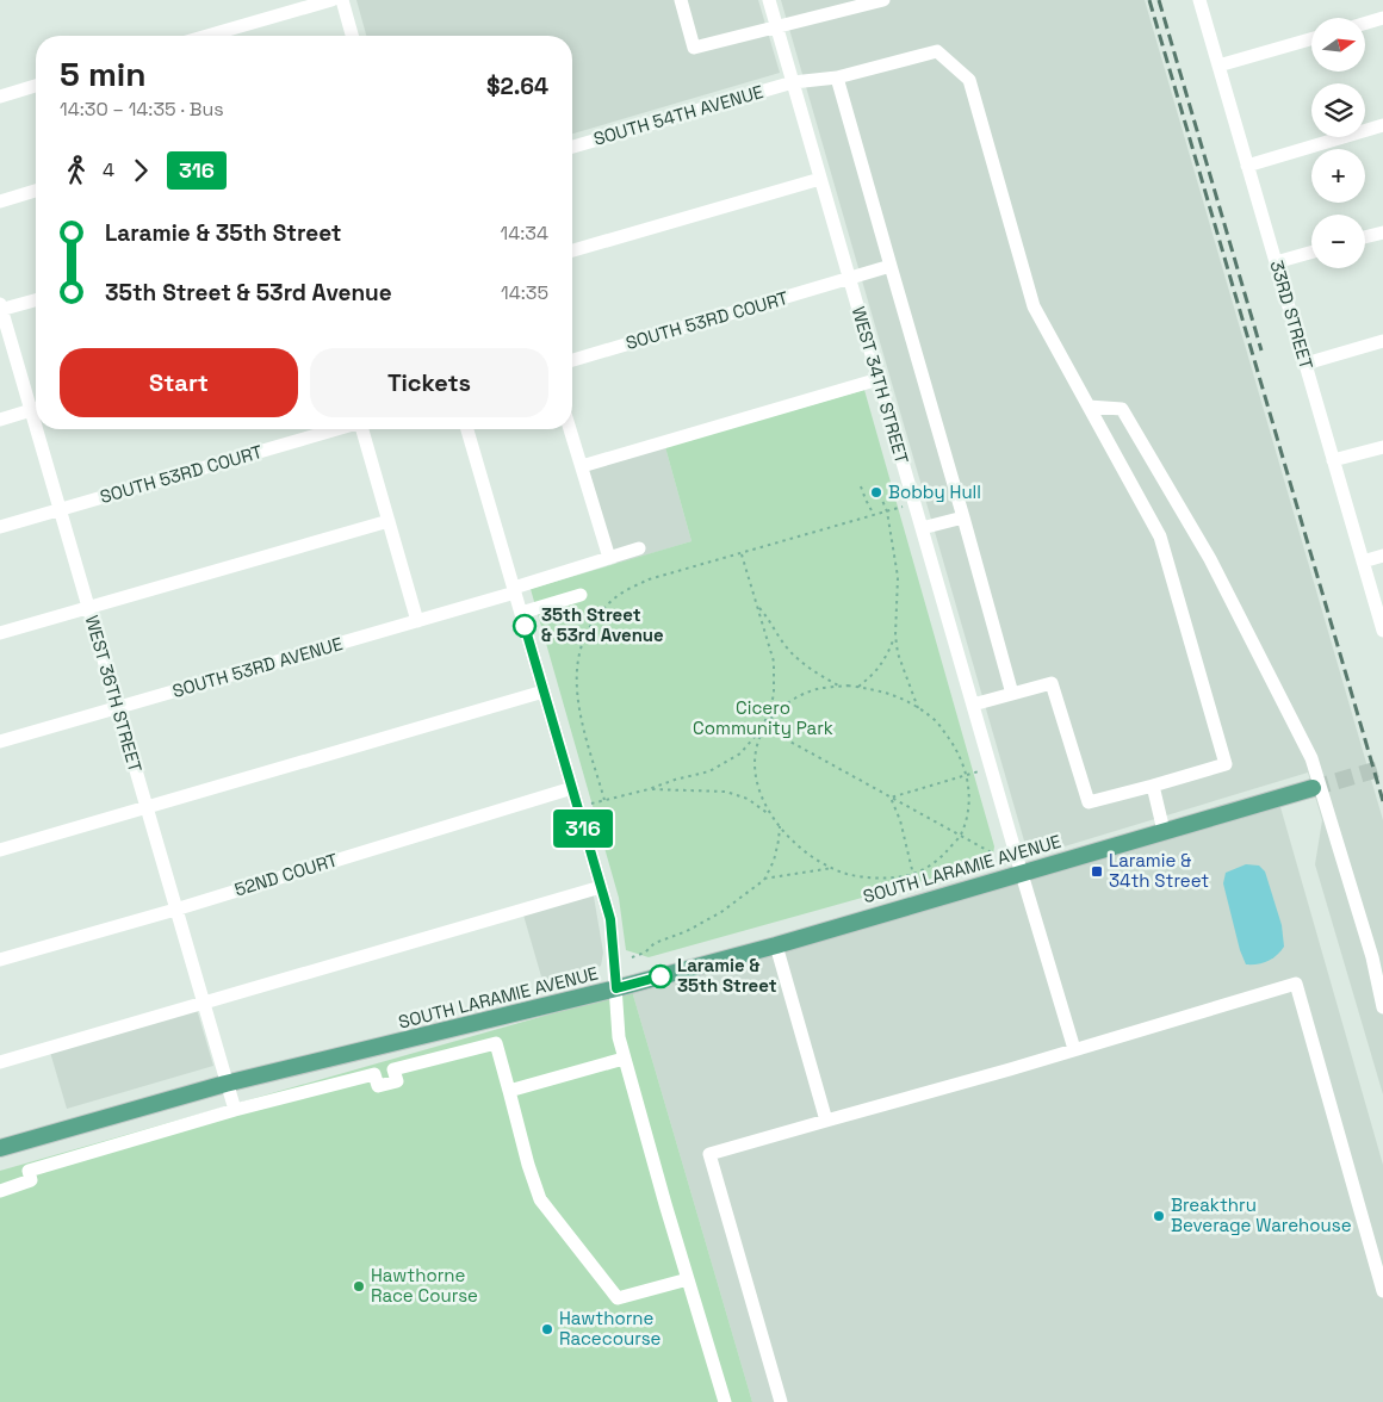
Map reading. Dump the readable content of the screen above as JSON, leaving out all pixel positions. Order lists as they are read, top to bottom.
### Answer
{
  "streets": {
    "main road": ["SOUTH LARAMIE AVENUE"],
    "street": [
      "SOUTH 54TH AVENUE",
      "33RD STREET",
      "SOUTH 53RD COURT",
      "WEST 34TH STREET",
      "SOUTH 53RD AVENUE",
      "WEST 36TH STREET",
      "52ND COURT"
    ]
  },
  "crossings": [
    ["SOUTH 54TH AVENUE", "WEST 34TH STREET"],
    ["SOUTH 53RD COURT", "WEST 34TH STREET"],
    ["SOUTH 53RD COURT", "WEST 36TH STREET"],
    ["WEST 34TH STREET", "SOUTH LARAMIE AVENUE"],
    ["SOUTH 53RD AVENUE", "WEST 36TH STREET"],
    ["WEST 36TH STREET", "SOUTH LARAMIE AVENUE"],
    ["WEST 36TH STREET", "52ND COURT"]
  ],
  "parks": ["Cicero Community Park"],
  "places": {
    "other": [
      "Bobby Hull",
      "35th Street & 53rd Avenue",
      "Laramie & 35th Street",
      "Breakthru Beverage Warehouse",
      "Hawthorne Race Course",
      "Hawthorne Racecourse"
    ],
    "transit": ["Laramie & 34th Street"]
  },
  "lines": ["bus line 316"],
  "north": "right",
  "page": {
    "on_map": "316",
    "map_buttons": ["+", "−"],
    "heading": ["5 min", "14:30 – 14:35 · Bus", "$2.64"],
    "legs": ["4", "316"],
    "list": [
      {
        "name": "Laramie & 35th Street",
        "value": "14:34"
      },
      {
        "name": "35th Street & 53rd Avenue",
        "value": "14:35"
      }
    ],
    "buttons": ["Start", "Tickets"]
  }
}
